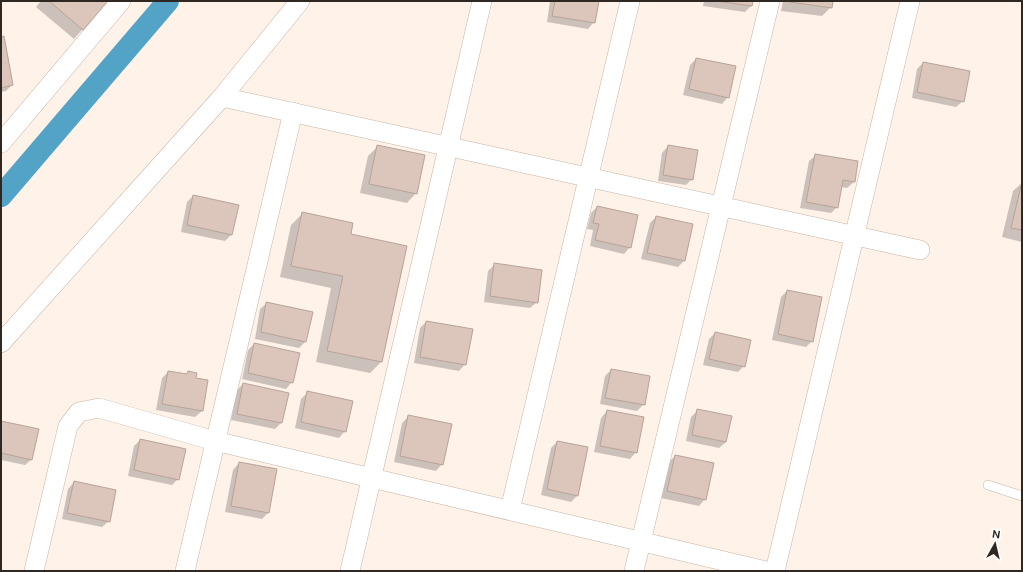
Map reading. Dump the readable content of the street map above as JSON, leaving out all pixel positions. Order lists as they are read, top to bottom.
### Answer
{
  "north": "top"
}
